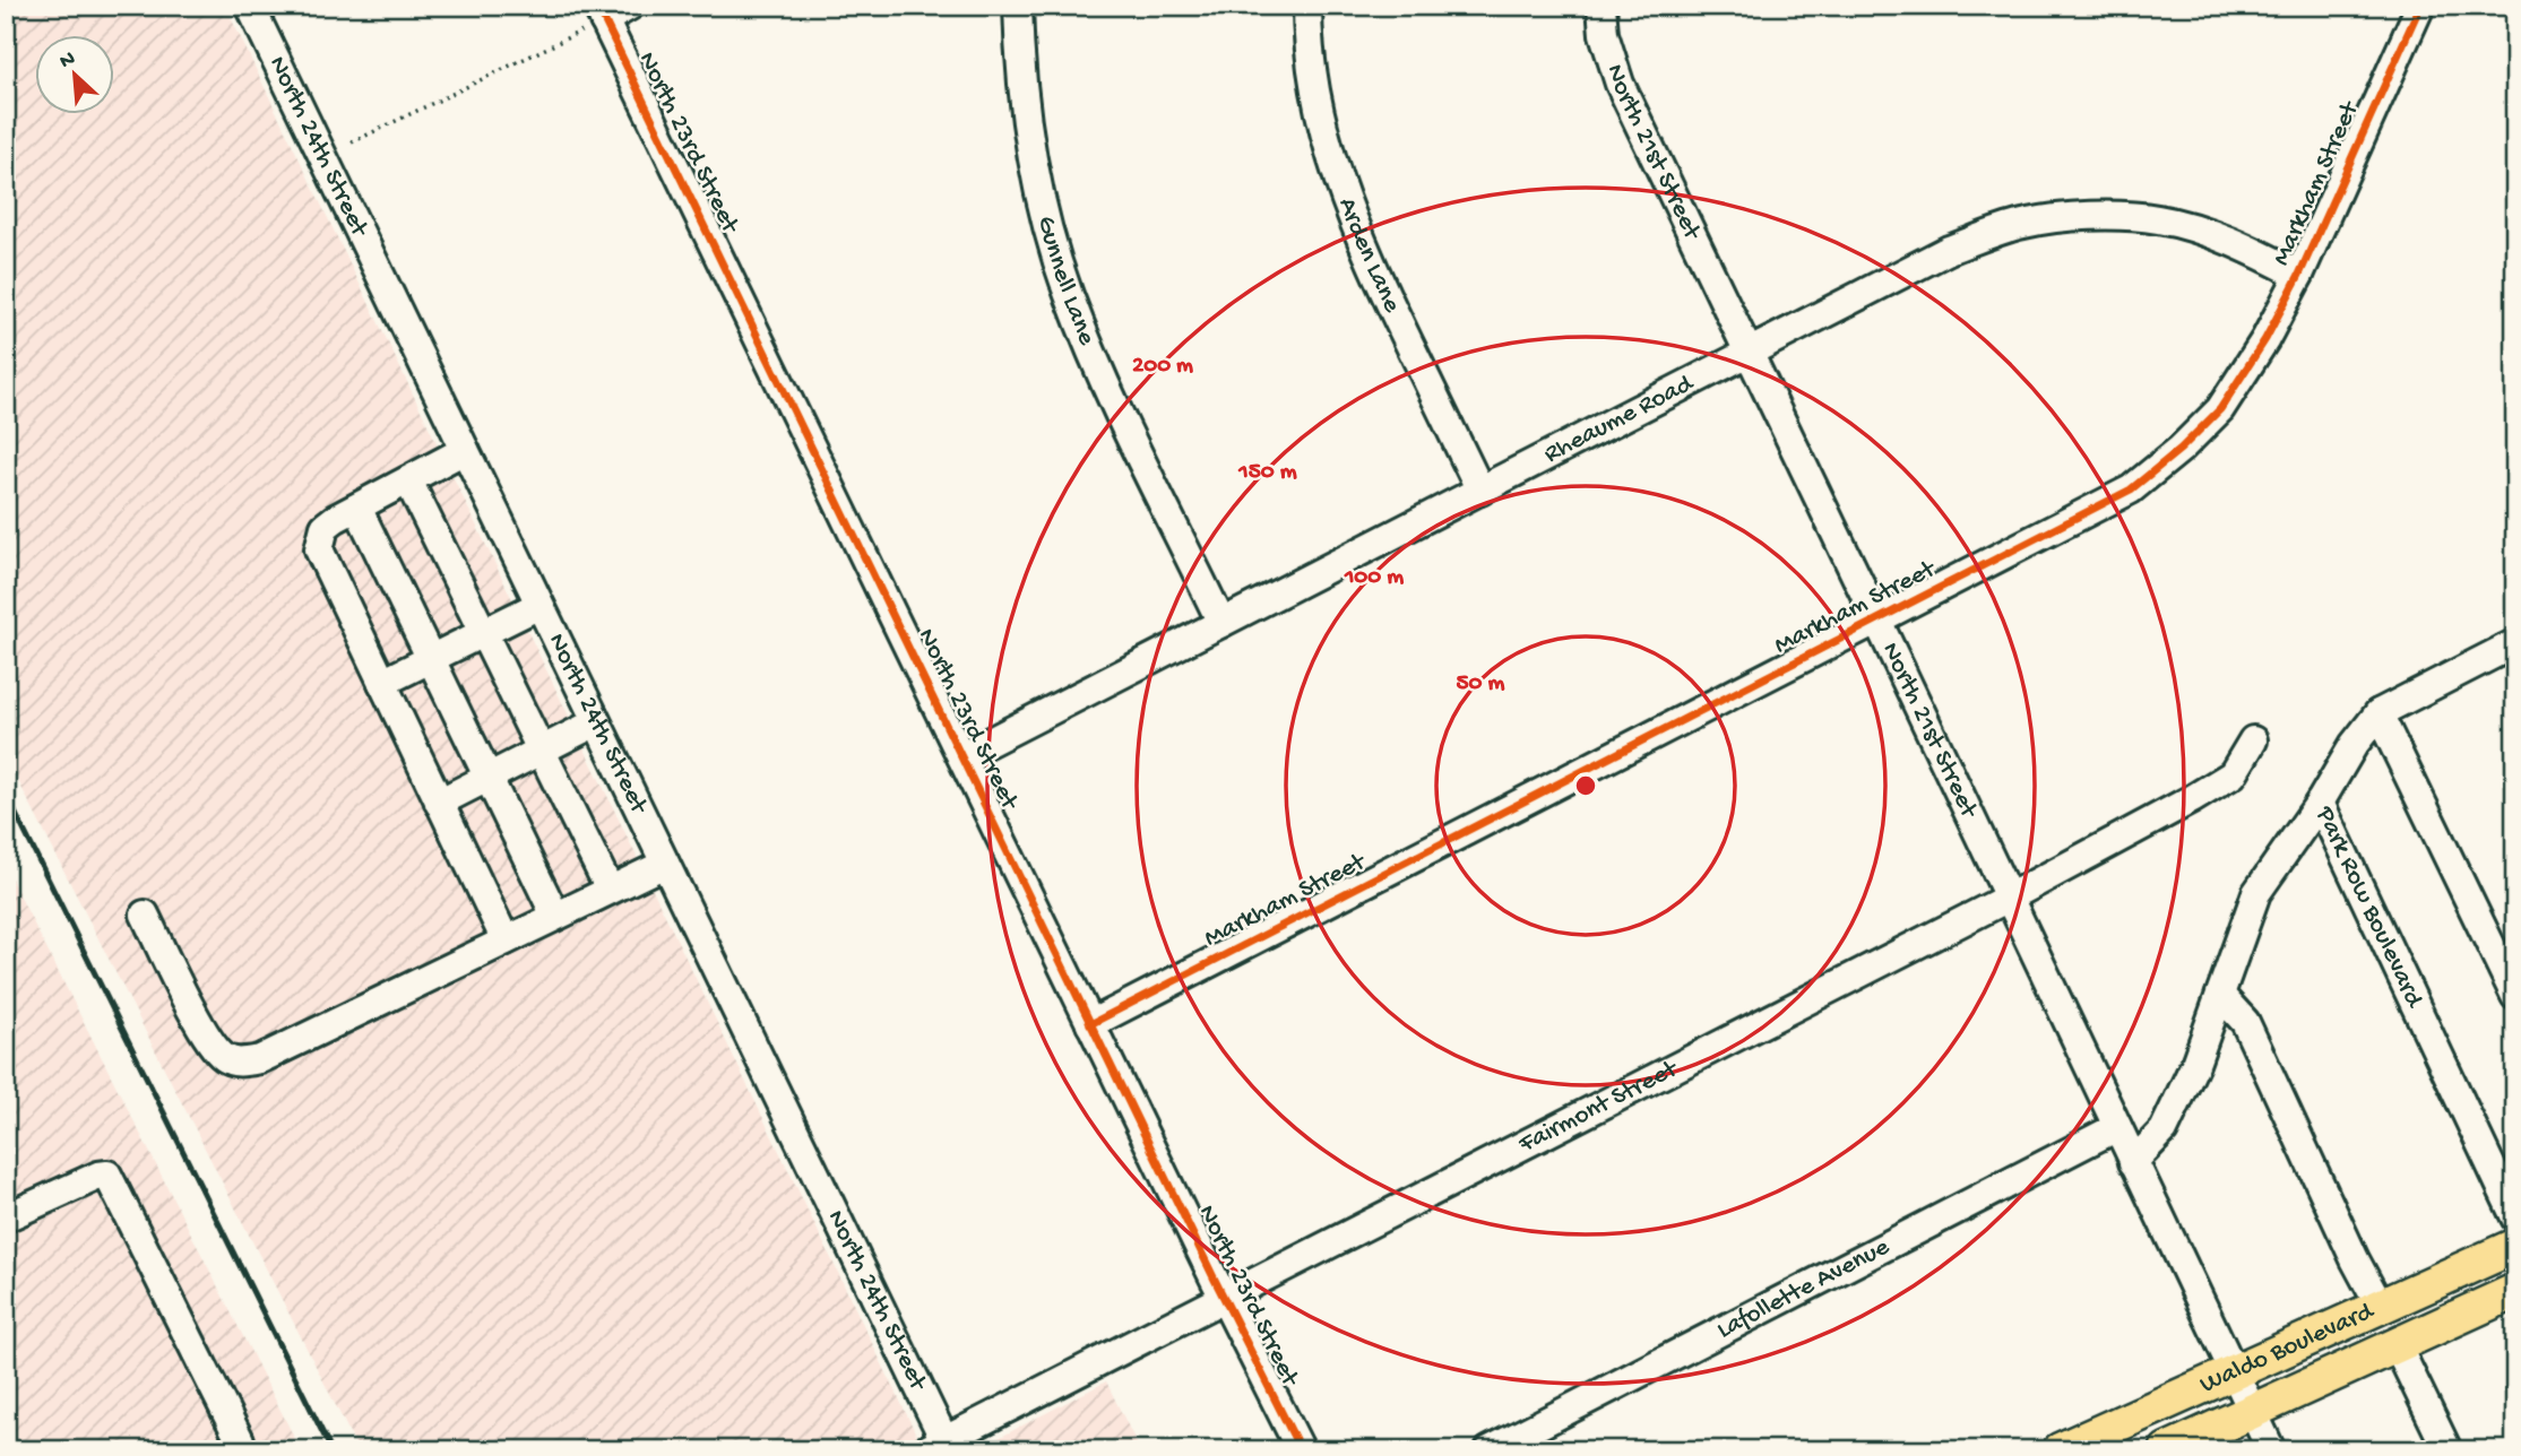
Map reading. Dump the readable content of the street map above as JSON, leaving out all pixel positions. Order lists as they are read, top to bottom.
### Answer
{
  "streets": {
    "main road": ["Waldo Boulevard"],
    "street": [
      "North 23rd Street",
      "North 24th Street",
      "North 21st Street",
      "Markham Street",
      "Arden Lane",
      "Gunnell Lane",
      "Rheaume Road",
      "Park Row Boulevard",
      "Fairmont Street",
      "Lafollette Avenue"
    ]
  },
  "crossings": [
    ["North 23rd Street", "Markham Street"],
    ["North 23rd Street", "Rheaume Road"],
    ["North 23rd Street", "Fairmont Street"],
    ["North 24th Street", "Fairmont Street"],
    ["North 21st Street", "Markham Street"],
    ["North 21st Street", "Rheaume Road"],
    ["North 21st Street", "Fairmont Street"],
    ["North 21st Street", "Lafollette Avenue"],
    ["North 21st Street", "Waldo Boulevard"],
    ["Markham Street", "Rheaume Road"],
    ["Arden Lane", "Rheaume Road"],
    ["Gunnell Lane", "Rheaume Road"]
  ],
  "north": "top left",
  "rings": [
    "200 m",
    "150 m",
    "100 m",
    "50 m"
  ]
}
